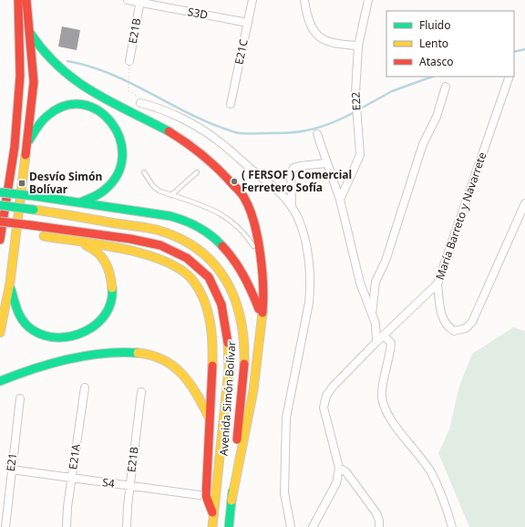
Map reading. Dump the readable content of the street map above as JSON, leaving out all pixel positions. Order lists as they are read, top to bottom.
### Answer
{
  "streets": {
    "highway": ["Avenida Simón Bolívar"],
    "street": [
      "S3D",
      "E21B",
      "E21C",
      "E22",
      "María Barreto y Navarrete",
      "E21A",
      "E21",
      "S4"
    ]
  },
  "crossings": [
    ["S3D", "E21B"],
    ["S3D", "E21C"],
    ["E21B", "S4"],
    ["E21A", "S4"],
    ["E21", "S4"]
  ],
  "places": {
    "other": ["( FERSOF ) Comercial Ferretero Sofía"],
    "transit": ["Desvío Simón Bolívar"]
  },
  "legend": ["Fluido", "Lento", "Atasco"]
}
